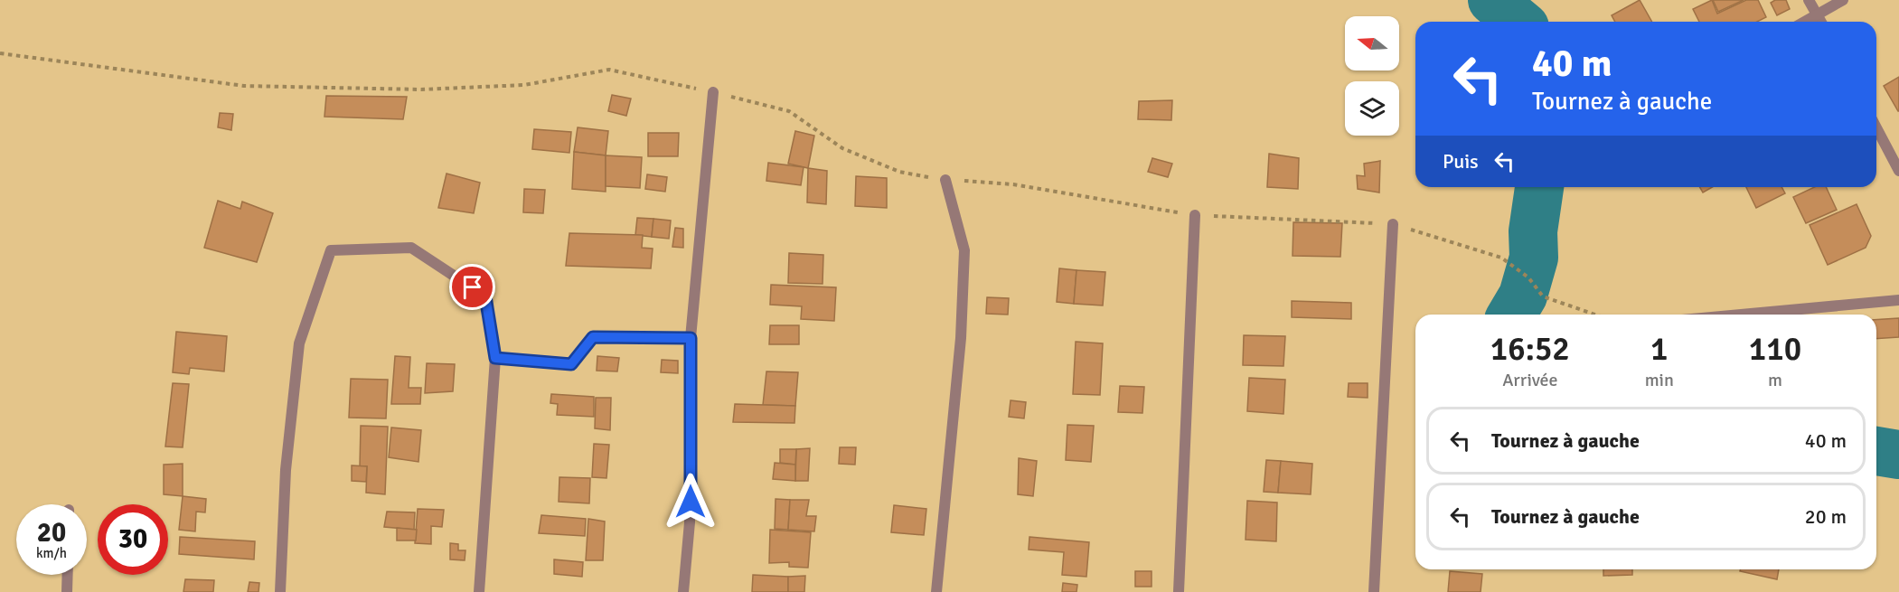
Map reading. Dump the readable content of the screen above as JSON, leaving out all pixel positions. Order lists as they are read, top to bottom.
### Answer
{
  "north": "left",
  "page": {
    "turn": ["40 m", "Tournez à gauche"],
    "then": "Puis",
    "eta": [
      "16:52",
      "Arrivée",
      "1",
      "min",
      "110",
      "m"
    ],
    "list": [
      {
        "name": "Tournez à gauche",
        "value": "40 m"
      },
      {
        "name": "Tournez à gauche",
        "value": "20 m"
      }
    ],
    "speed": "20 km/h",
    "limit": "30"
  }
}
